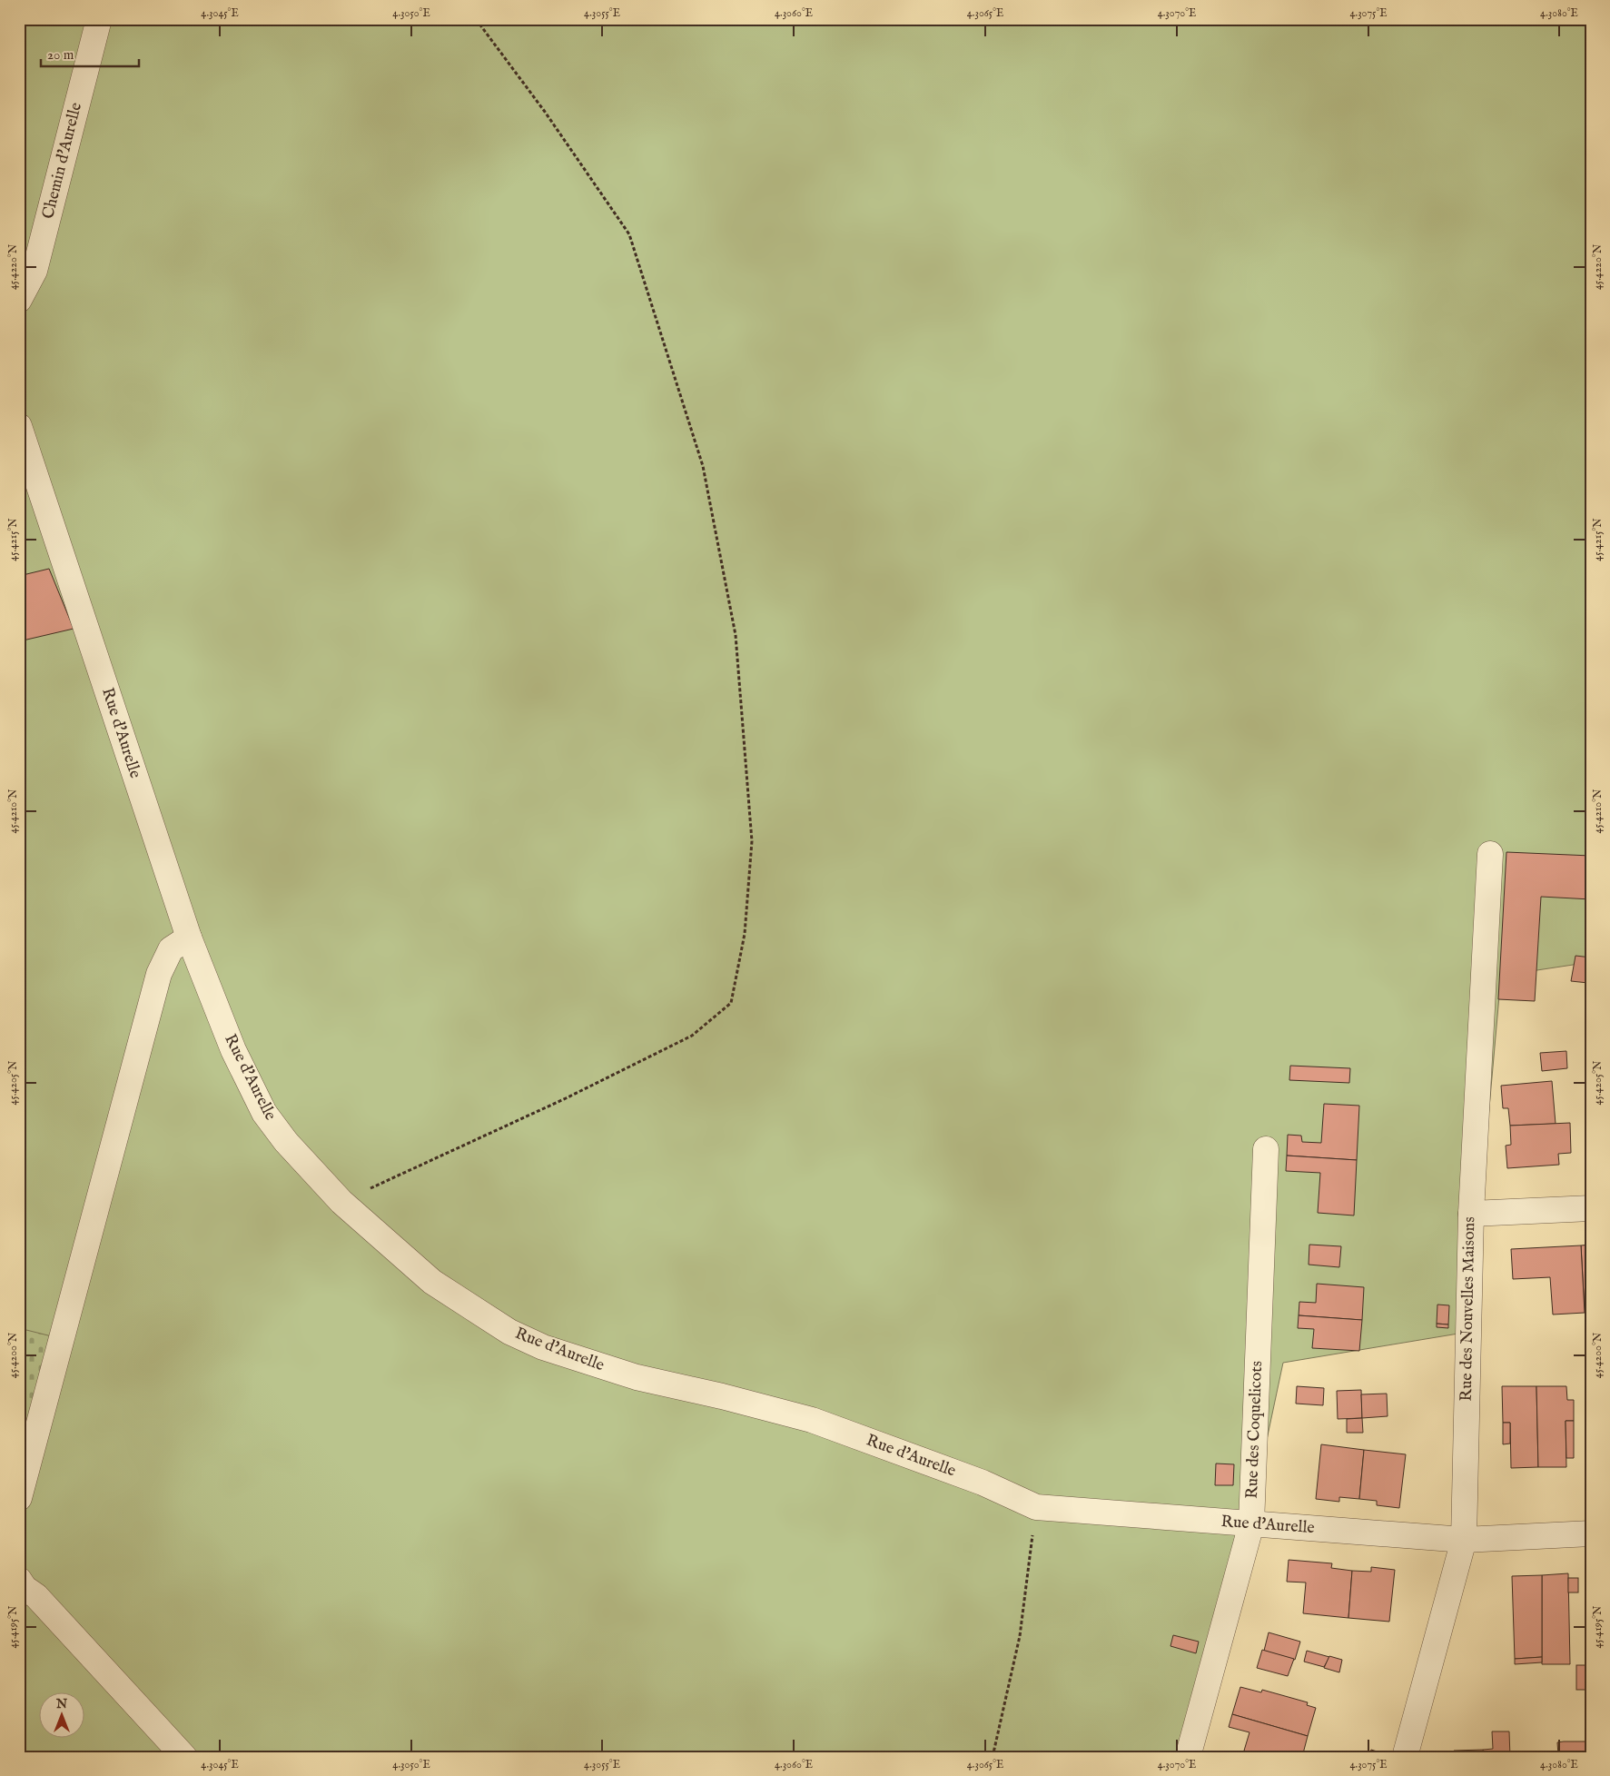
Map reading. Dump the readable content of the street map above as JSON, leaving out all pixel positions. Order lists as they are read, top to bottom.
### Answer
{
  "streets": {
    "street": [
      "Chemin d'Aurelle",
      "Rue d'Aurelle",
      "Rue des Nouvelles Maisons",
      "Rue des Coquelicots"
    ]
  },
  "crossings": [
    ["Rue d'Aurelle", "Rue des Nouvelles Maisons"],
    ["Rue d'Aurelle", "Rue des Coquelicots"]
  ],
  "scale_bar": "20 m",
  "north": "top",
  "coordinates": [
    "4.3045°E",
    "4.3050°E",
    "4.3055°E",
    "4.3060°E",
    "4.3065°E",
    "4.3070°E",
    "4.3075°E",
    "4.3080°E",
    "45.4220°N",
    "45.4215°N",
    "45.4210°N",
    "45.4205°N",
    "45.4200°N",
    "45.4195°N"
  ]
}
